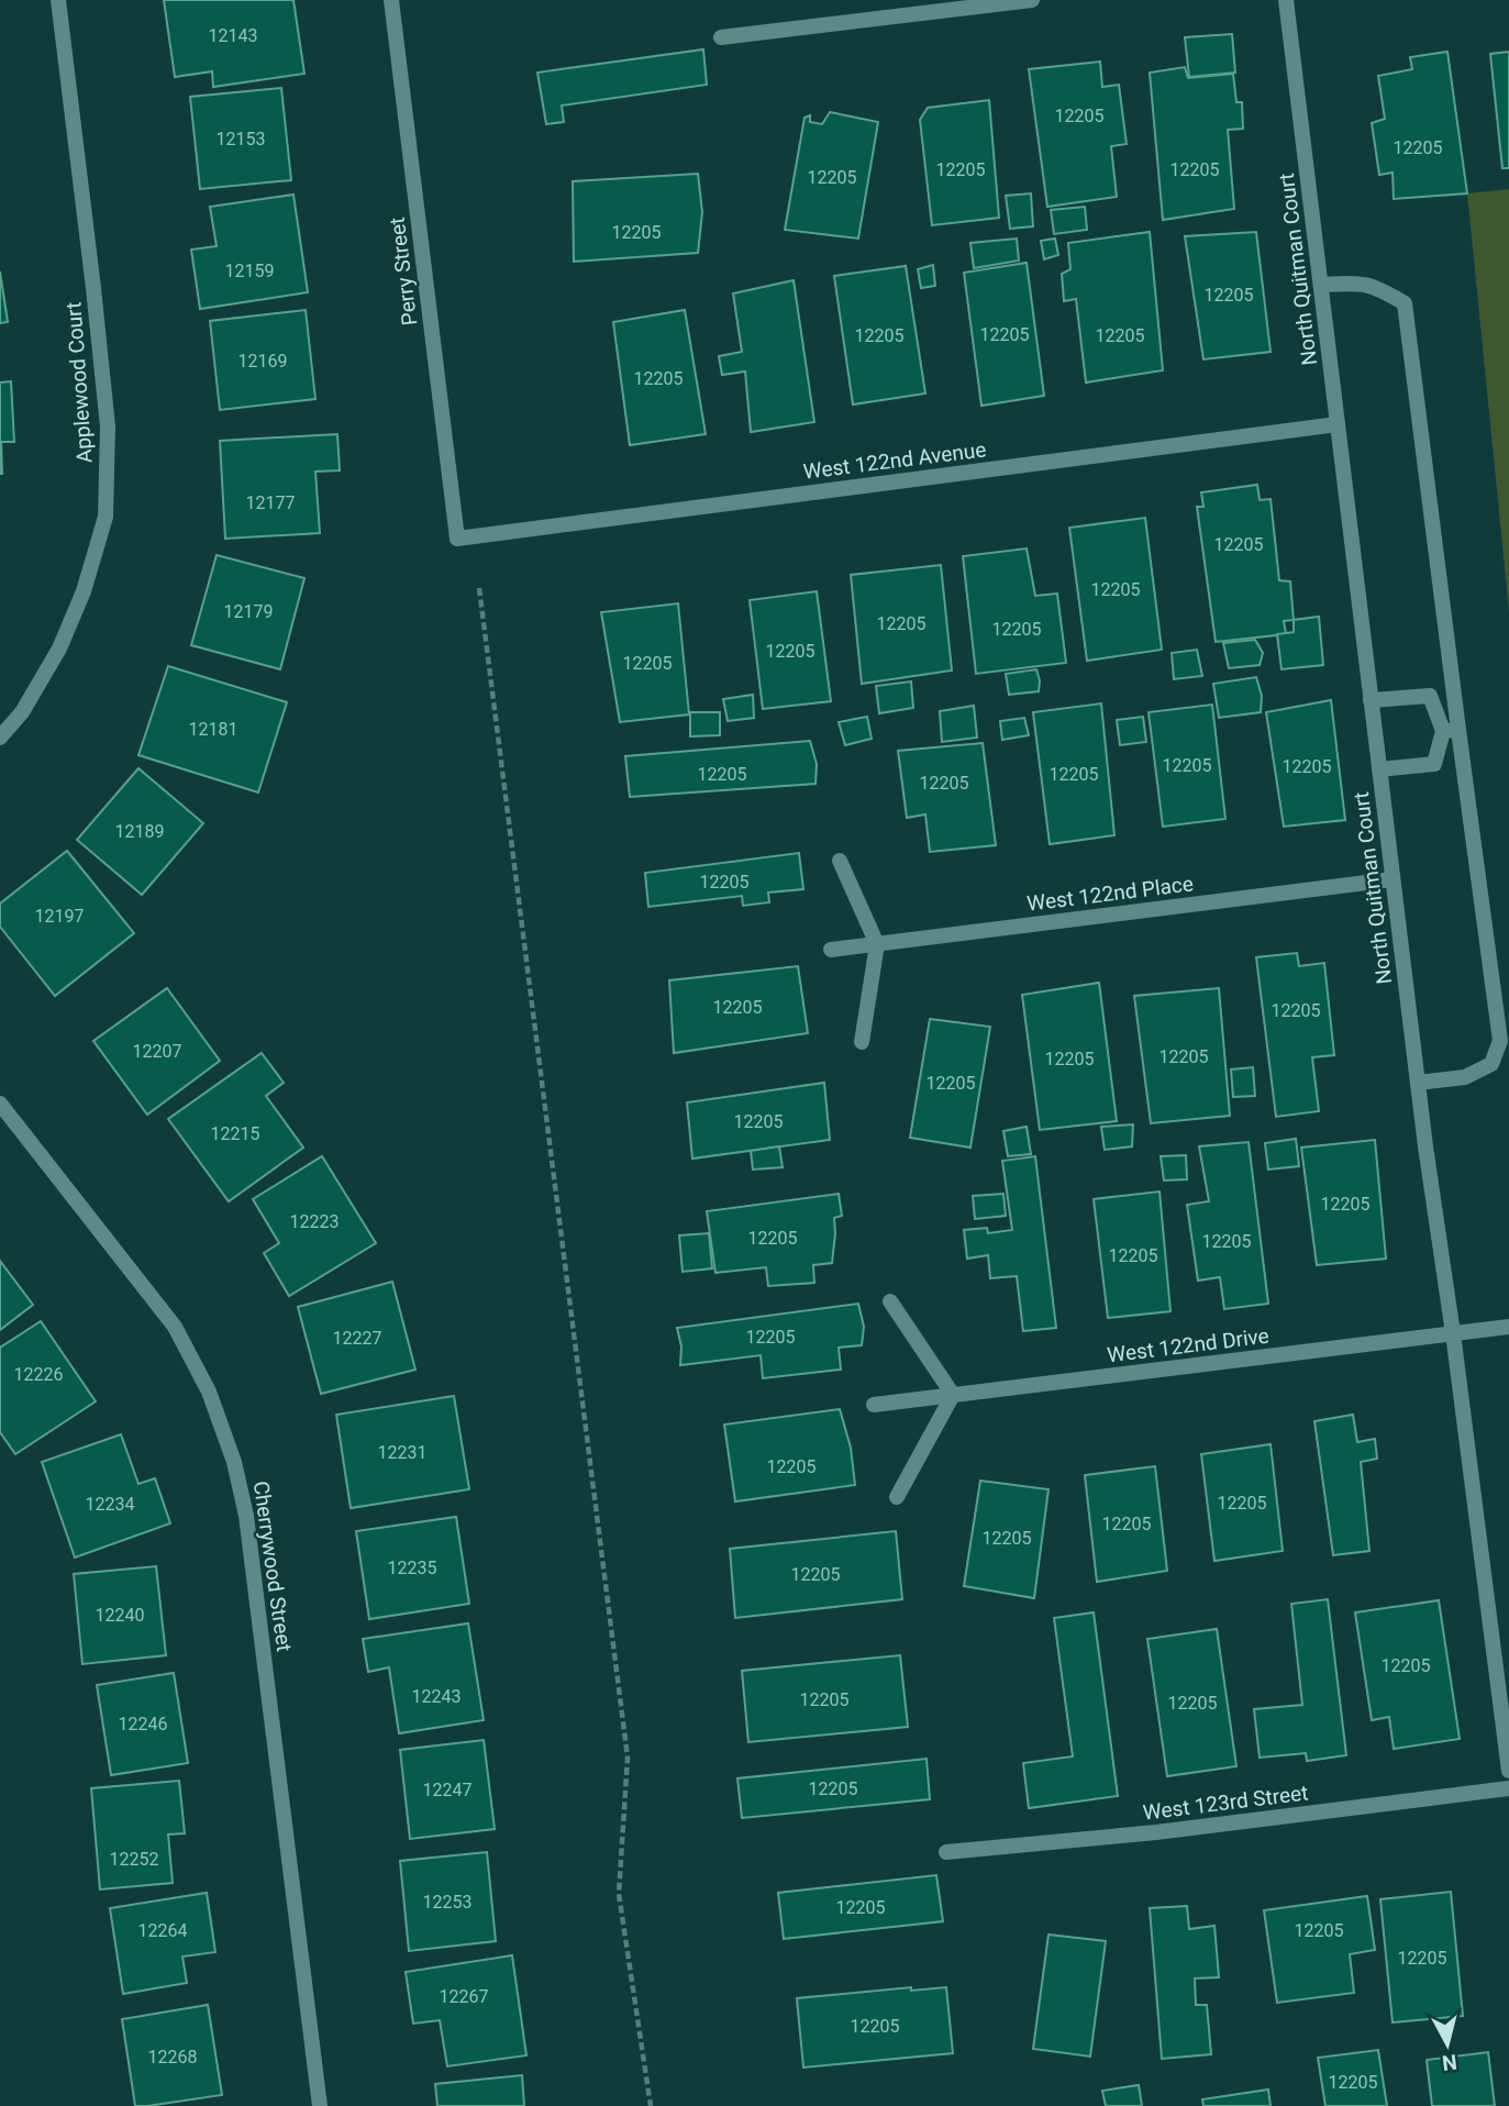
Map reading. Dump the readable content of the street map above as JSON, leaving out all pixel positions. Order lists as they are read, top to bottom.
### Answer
{
  "streets": {
    "street": [
      "North Quitman Court",
      "Perry Street",
      "Applewood Court",
      "West 122nd Avenue",
      "West 122nd Place",
      "West 122nd Drive",
      "Cherrywood Street",
      "West 123rd Street"
    ]
  },
  "crossings": [
    ["North Quitman Court", "West 122nd Avenue"],
    ["North Quitman Court", "West 122nd Place"],
    ["North Quitman Court", "West 122nd Drive"],
    ["Perry Street", "West 122nd Avenue"]
  ],
  "house_numbers": [
    "12143",
    "12205",
    "12153",
    "12205",
    "12205",
    "12205",
    "12205",
    "12205",
    "12159",
    "12205",
    "12205",
    "12205",
    "12205",
    "12169",
    "12205",
    "12177",
    "12205",
    "12205",
    "12179",
    "12205",
    "12205",
    "12205",
    "12205",
    "12181",
    "12205",
    "12205",
    "12205",
    "12205",
    "12205",
    "12189",
    "12205",
    "12197",
    "12205",
    "12205",
    "12207",
    "12205",
    "12205",
    "12205",
    "12205",
    "12215",
    "12205",
    "12223",
    "12205",
    "12205",
    "12205",
    "12205",
    "12227",
    "12226",
    "12231",
    "12205",
    "12205",
    "12234",
    "12205",
    "12205",
    "12235",
    "12205",
    "12240",
    "12205",
    "12243",
    "12205",
    "12205",
    "12246",
    "12205",
    "12247",
    "12252",
    "12253",
    "12205",
    "12264",
    "12205",
    "12205",
    "12267",
    "12205",
    "12268",
    "12205"
  ],
  "north": "bottom"
}
